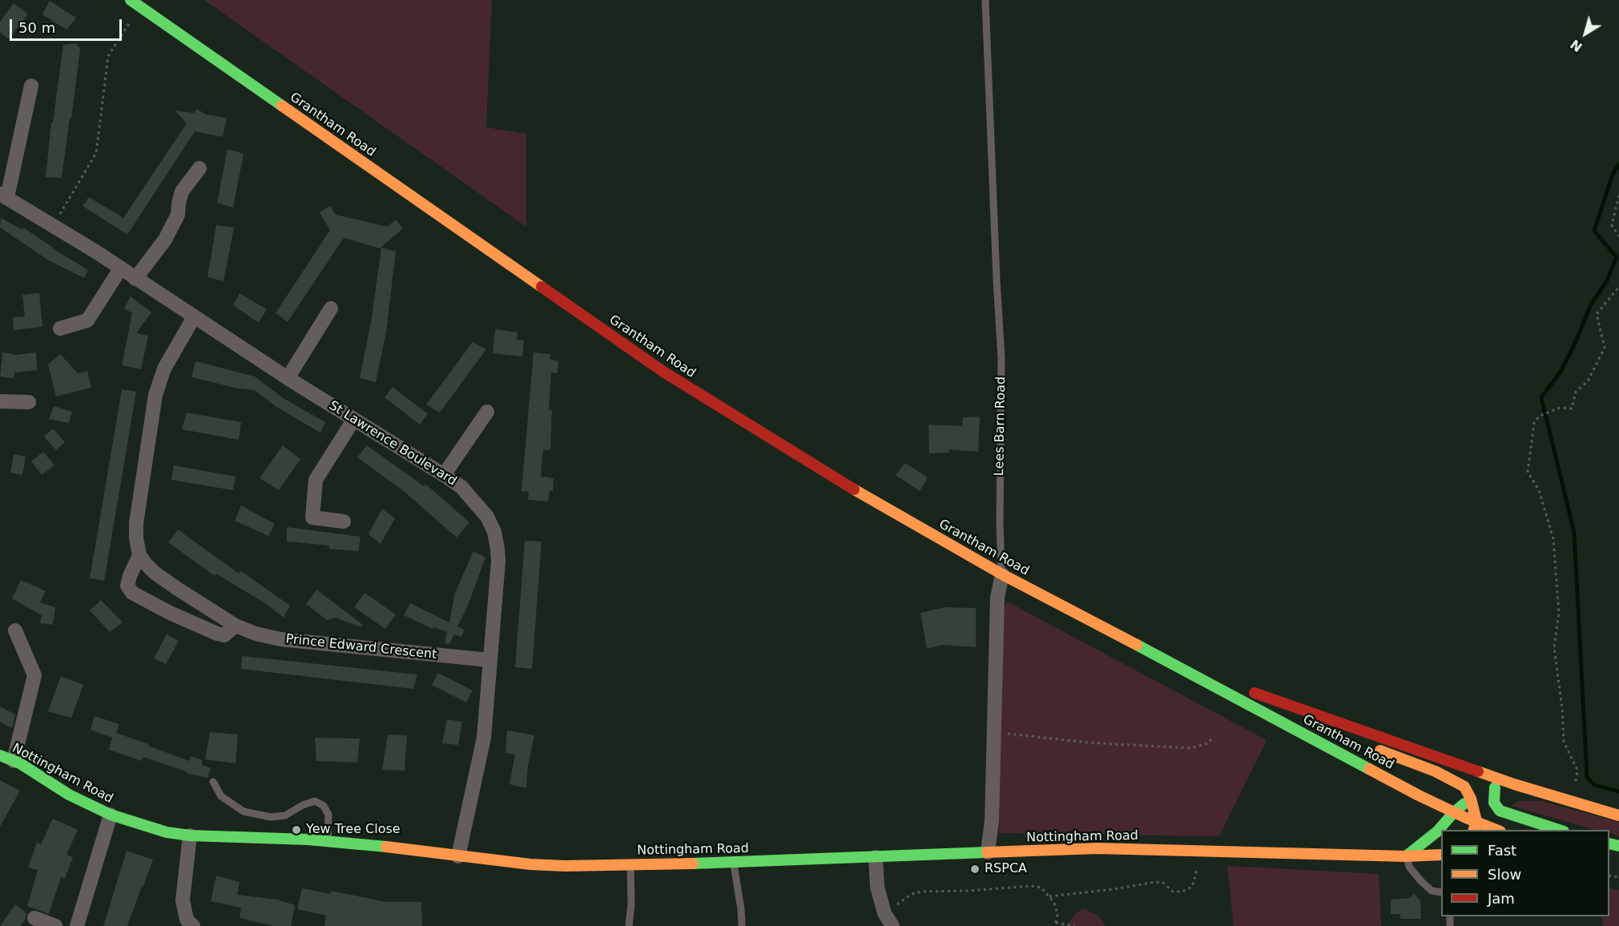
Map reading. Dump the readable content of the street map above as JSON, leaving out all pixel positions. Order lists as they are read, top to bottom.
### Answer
{
  "streets": {
    "main road": ["Grantham Road", "Nottingham Road"],
    "street": ["Lees Barn Road", "St Lawrence Boulevard", "Prince Edward Crescent"]
  },
  "crossings": [
    ["Grantham Road", "Lees Barn Road"],
    ["Lees Barn Road", "Nottingham Road"],
    ["St Lawrence Boulevard", "Prince Edward Crescent"],
    ["St Lawrence Boulevard", "Nottingham Road"]
  ],
  "places": ["Yew Tree Close", "RSPCA"],
  "legend": ["Fast", "Slow", "Jam"],
  "scale_bar": "50 m",
  "north": "bottom left"
}
